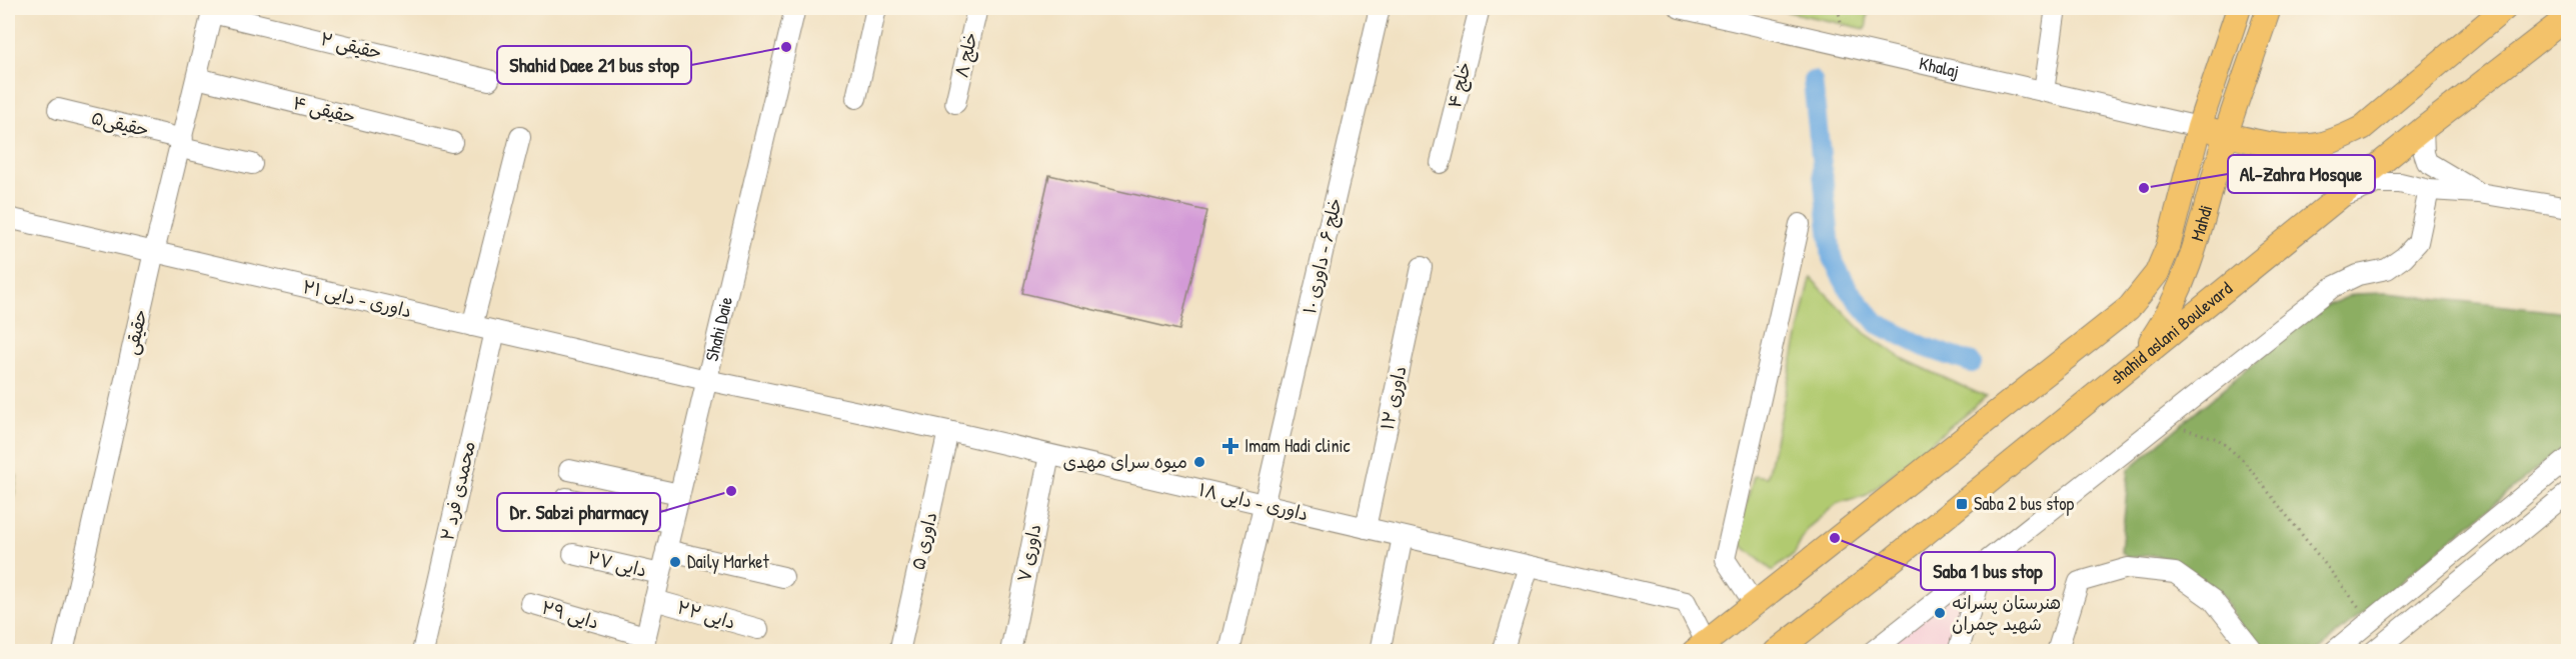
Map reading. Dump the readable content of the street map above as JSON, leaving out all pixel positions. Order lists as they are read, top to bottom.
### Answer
{
  "streets": {
    "main road": ["Mahdi", "shahid aslani Boulevard"],
    "street": [
      "حقیقی ۲",
      "خلج ۸",
      "Khalaj",
      "خلج ۴",
      "حقیقی ۴",
      "حقیقی۵",
      "خلج ۶ - داوری ۱۰",
      "داوری - دایی ۲۱",
      "Shahi Daie",
      "حقیقی",
      "داوری ۱۲",
      "محمدی فرد ۲",
      "داوری - دایی ۱۸",
      "داوری ۵",
      "داوری ۷",
      "دایی ۲۷",
      "دایی ۲۹",
      "دایی ۲۲"
    ]
  },
  "crossings": [
    ["حقیقی ۲", "حقیقی"],
    ["Khalaj", "Mahdi"],
    ["حقیقی ۴", "حقیقی"],
    ["حقیقی۵", "حقیقی"],
    ["Mahdi", "shahid aslani Boulevard"],
    ["خلج ۶ - داوری ۱۰", "داوری - دایی ۱۸"],
    ["داوری - دایی ۲۱", "Shahi Daie"],
    ["داوری - دایی ۲۱", "حقیقی"],
    ["داوری - دایی ۲۱", "محمدی فرد ۲"],
    ["داوری - دایی ۲۱", "داوری - دایی ۱۸"],
    ["Shahi Daie", "داوری - دایی ۱۸"],
    ["Shahi Daie", "دایی ۲۷"],
    ["Shahi Daie", "دایی ۲۹"],
    ["Shahi Daie", "دایی ۲۲"],
    ["داوری ۱۲", "داوری - دایی ۱۸"],
    ["داوری - دایی ۱۸", "داوری ۵"],
    ["داوری - دایی ۱۸", "داوری ۷"]
  ],
  "places": {
    "other": [
      "Shahid Daee 21 bus stop",
      "Al-Zahra Mosque",
      "میوه سرای مهدی",
      "Dr. Sabzi pharmacy",
      "Saba 1 bus stop",
      "Daily Market",
      "هنرستان پسرانه شهید چمران"
    ],
    "health": ["Imam Hadi clinic"],
    "transit": ["Saba 2 bus stop"]
  }
}
